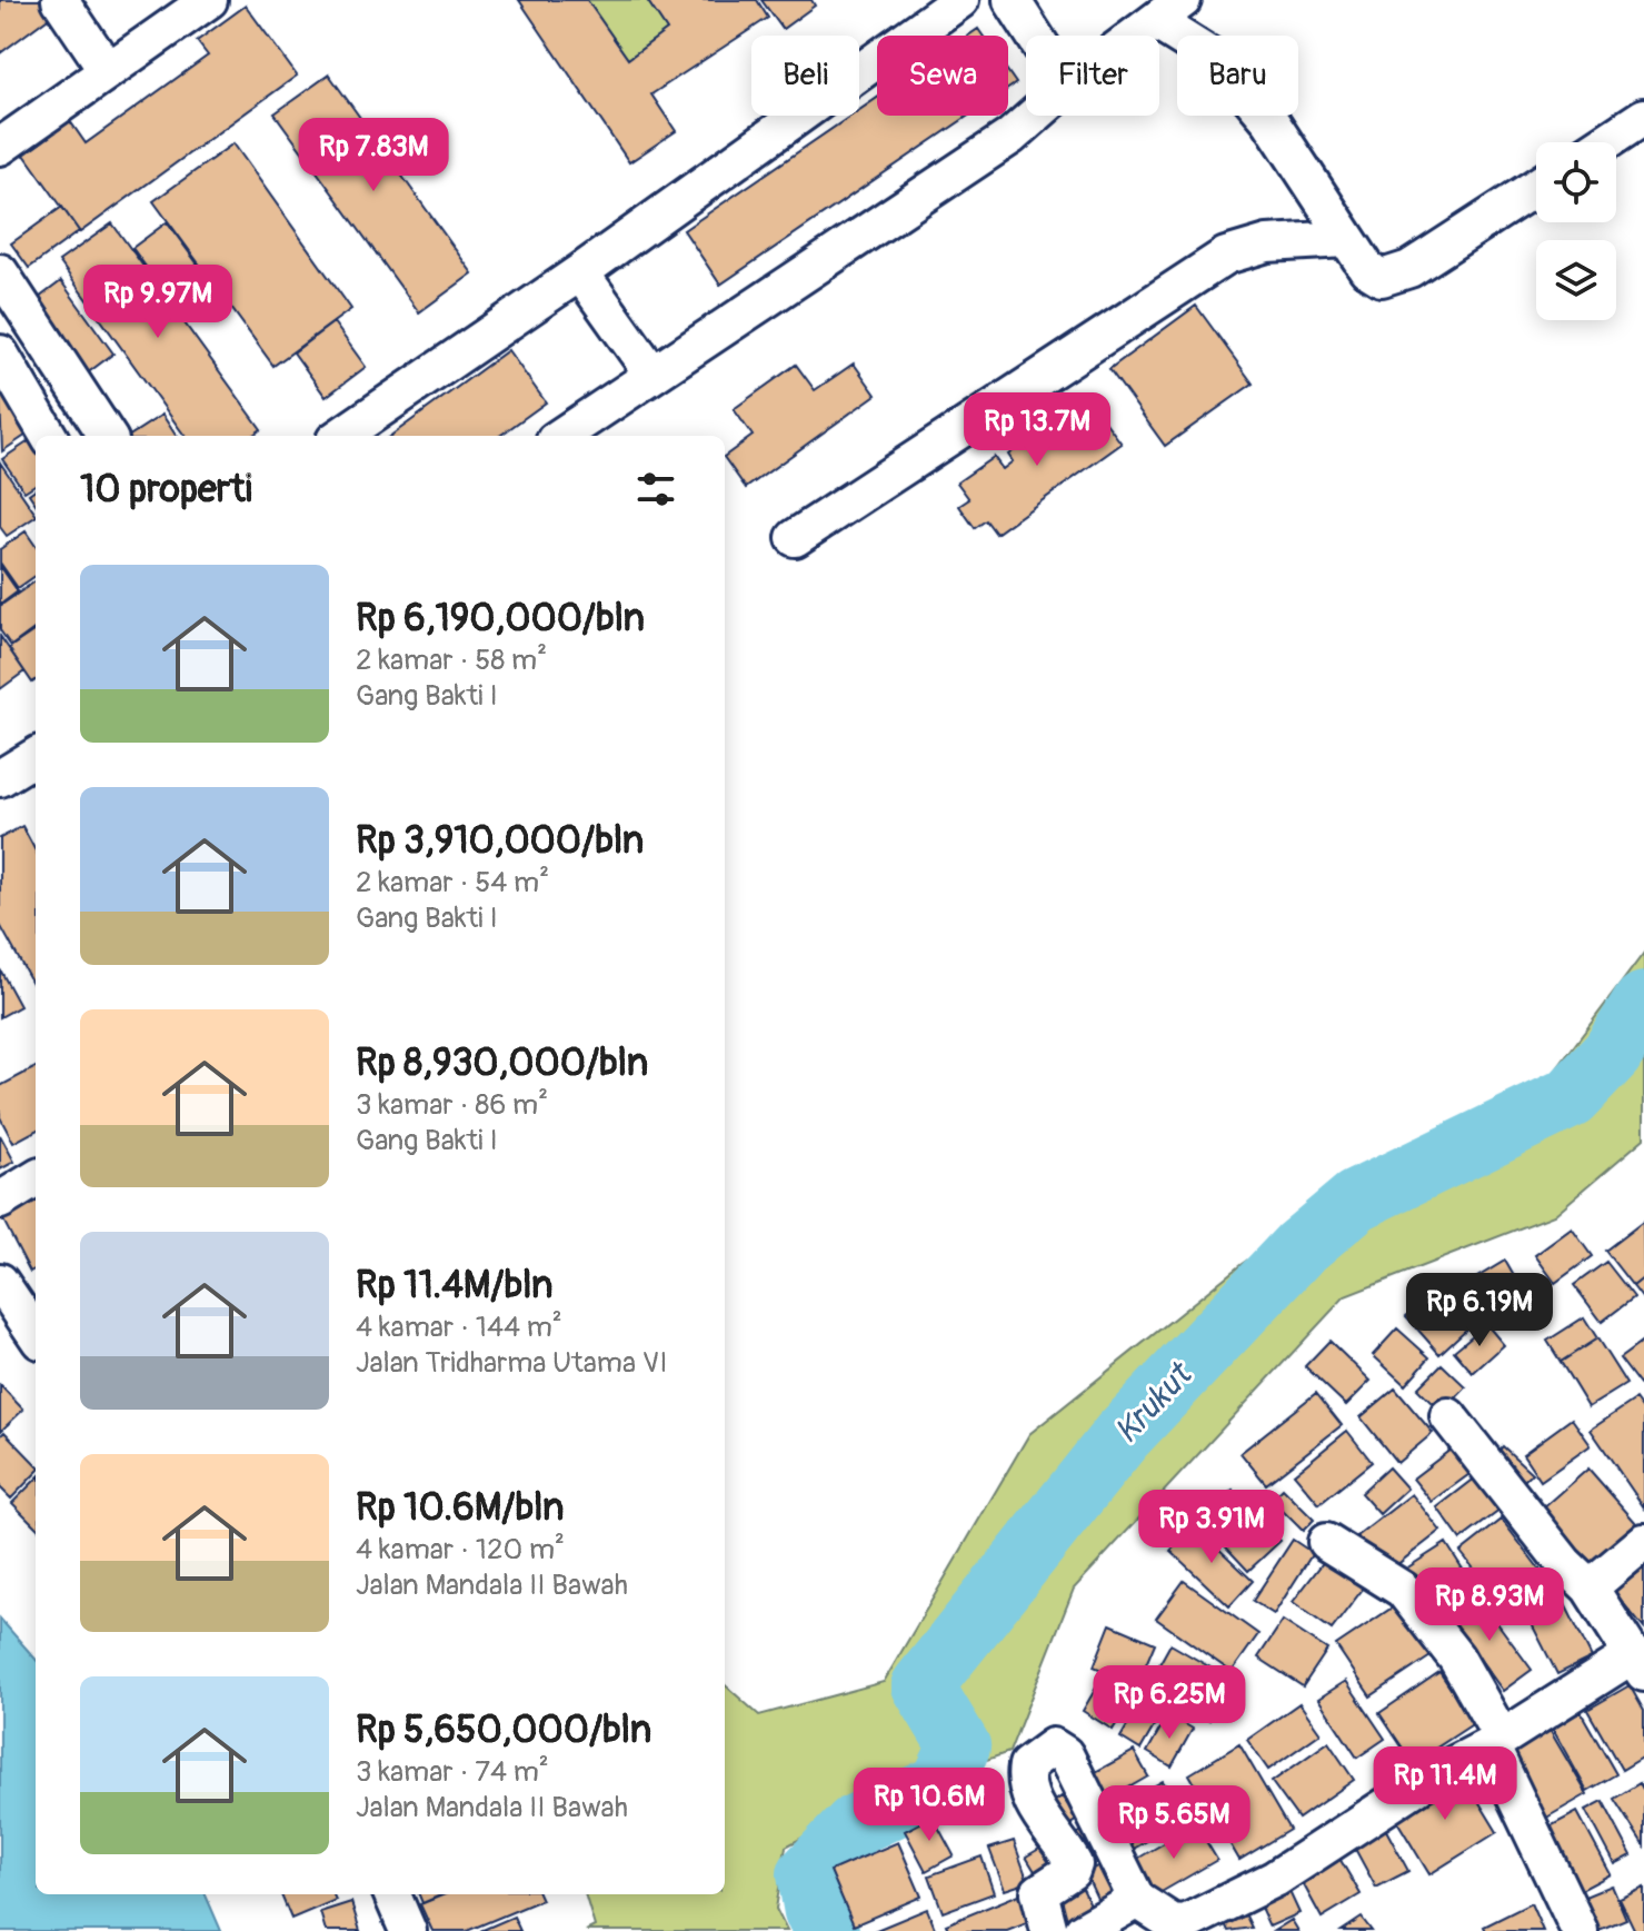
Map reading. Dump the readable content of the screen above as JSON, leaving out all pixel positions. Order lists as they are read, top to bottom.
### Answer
{
  "water": ["Krukut"],
  "page": {
    "chip": [
      "Beli",
      "Sewa",
      "Filter",
      "Baru"
    ],
    "price": [
      "Rp 7.83M",
      "Rp 9.97M",
      "Rp 13.7M",
      "Rp 6.19M",
      "Rp 3.91M",
      "Rp 8.93M",
      "Rp 6.25M",
      "Rp 11.4M",
      "Rp 10.6M",
      "Rp 5.65M"
    ],
    "heading": "10 properti",
    "list": [
      {
        "name": "Rp 6,190,000/bln",
        "note": "2 kamar · 58 m² · Gang Bakti I"
      },
      {
        "name": "Rp 3,910,000/bln",
        "note": "2 kamar · 54 m² · Gang Bakti I"
      },
      {
        "name": "Rp 8,930,000/bln",
        "note": "3 kamar · 86 m² · Gang Bakti I"
      },
      {
        "name": "Rp 11.4M/bln",
        "note": "4 kamar · 144 m² · Jalan Tridharma Utama VI"
      },
      {
        "name": "Rp 10.6M/bln",
        "note": "4 kamar · 120 m² · Jalan Mandala II Bawah"
      },
      {
        "name": "Rp 5,650,000/bln",
        "note": "3 kamar · 74 m² · Jalan Mandala II Bawah"
      }
    ]
  }
}
